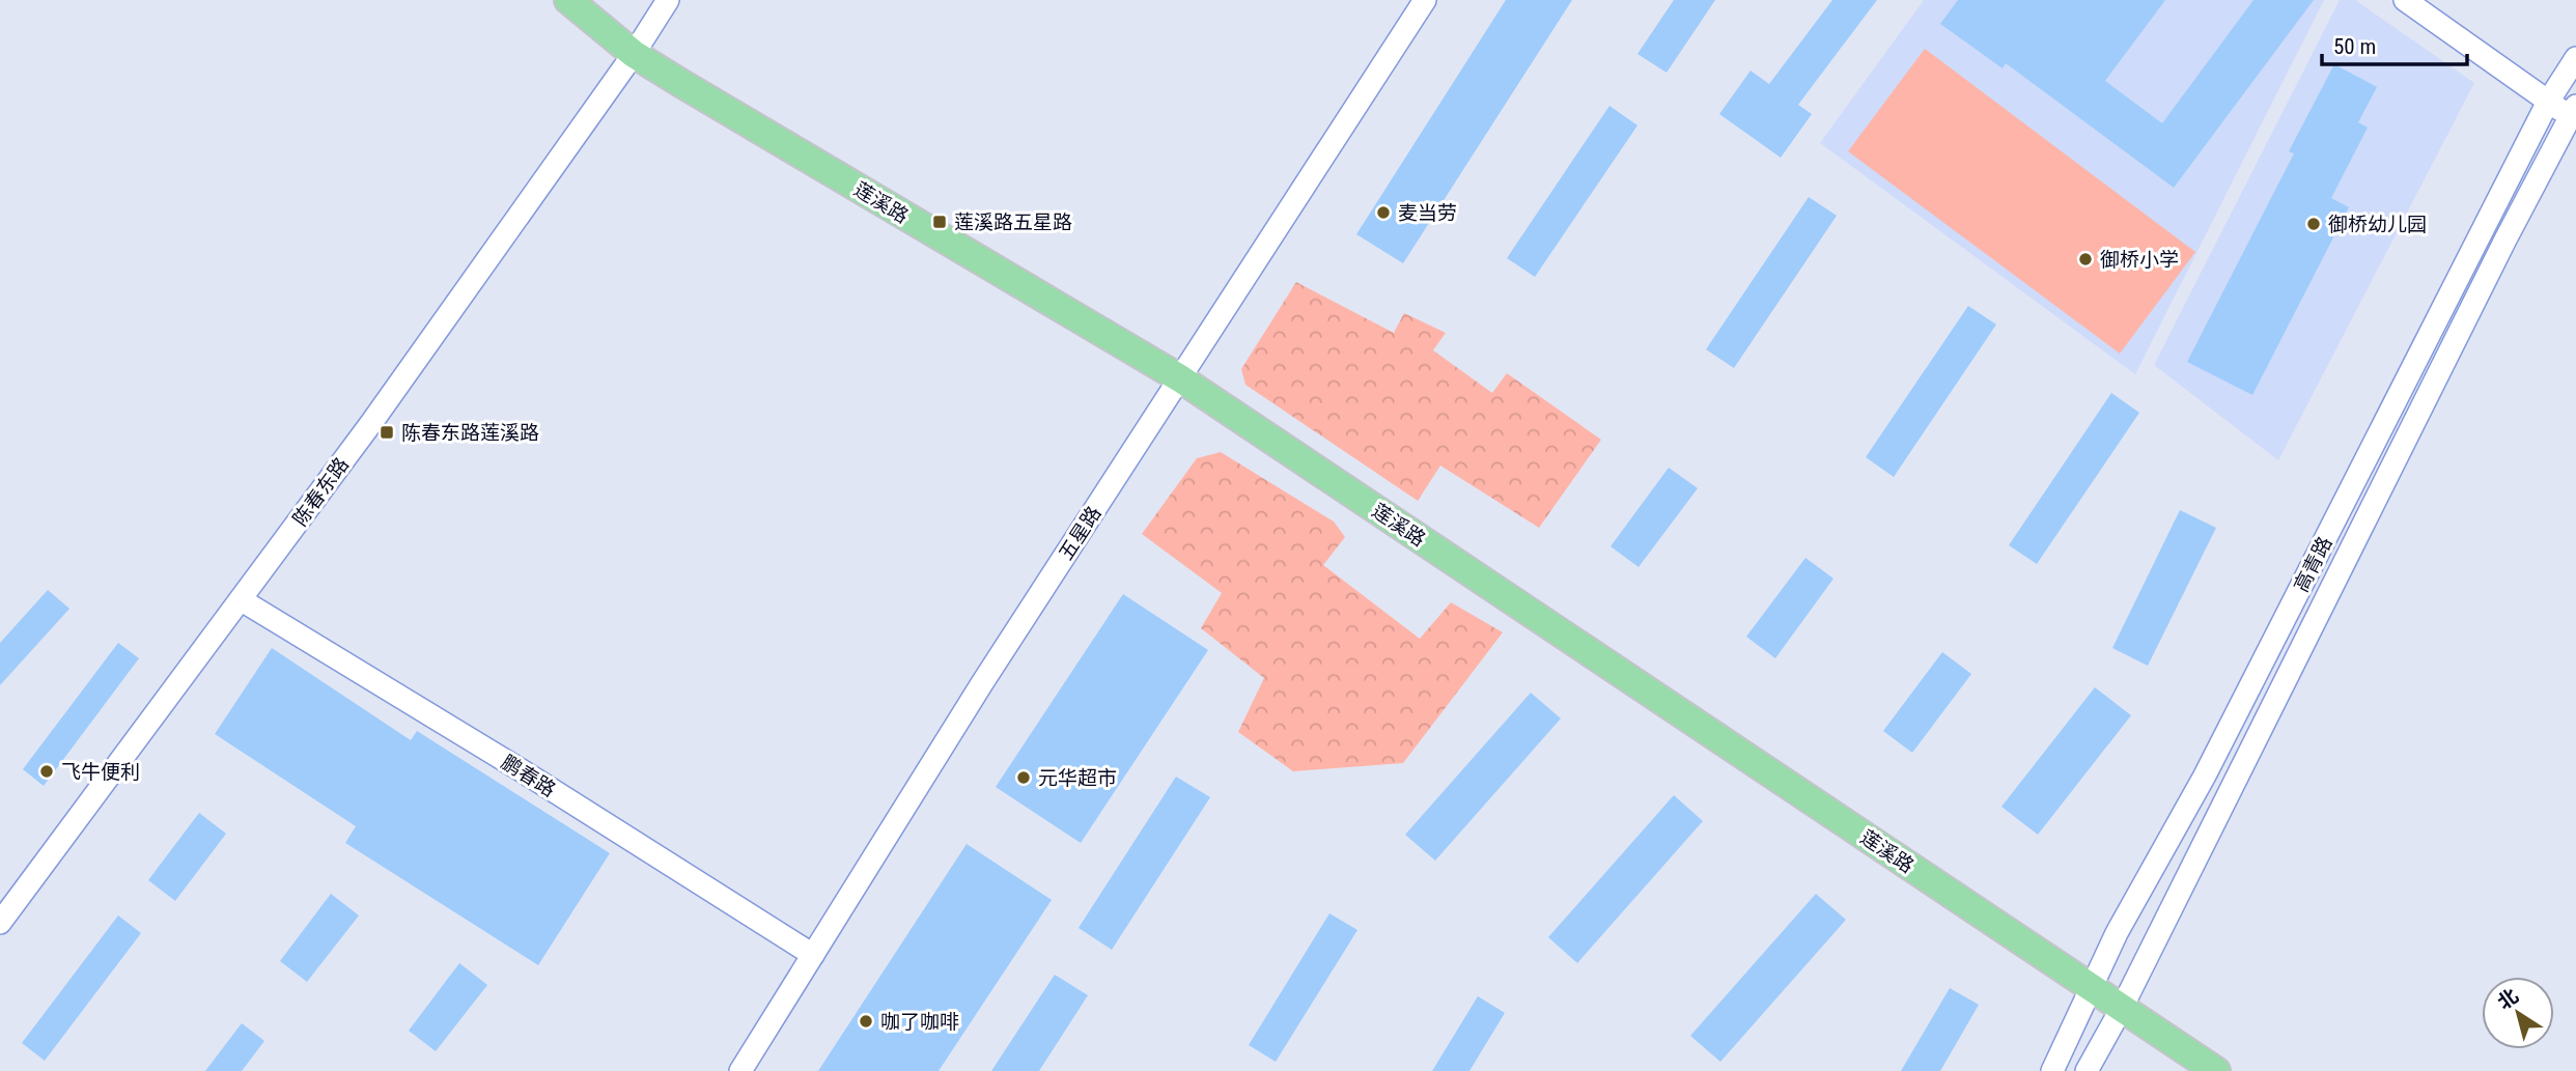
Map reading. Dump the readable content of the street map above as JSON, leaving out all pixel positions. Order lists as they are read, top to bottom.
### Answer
{
  "streets": {
    "main road": ["莲溪路"],
    "street": [
      "陈春东路",
      "五星路",
      "高青路",
      "鹏春路"
    ]
  },
  "crossings": [
    ["莲溪路", "陈春东路"],
    ["莲溪路", "五星路"],
    ["莲溪路", "高青路"],
    ["陈春东路", "鹏春路"],
    ["五星路", "鹏春路"]
  ],
  "places": {
    "other": [
      "麦当劳",
      "御桥幼儿园",
      "御桥小学",
      "飞牛便利",
      "元华超市",
      "咖了咖啡"
    ],
    "transit": ["莲溪路五星路", "陈春东路莲溪路"]
  },
  "scale_bar": "50 m",
  "north": "top left"
}
